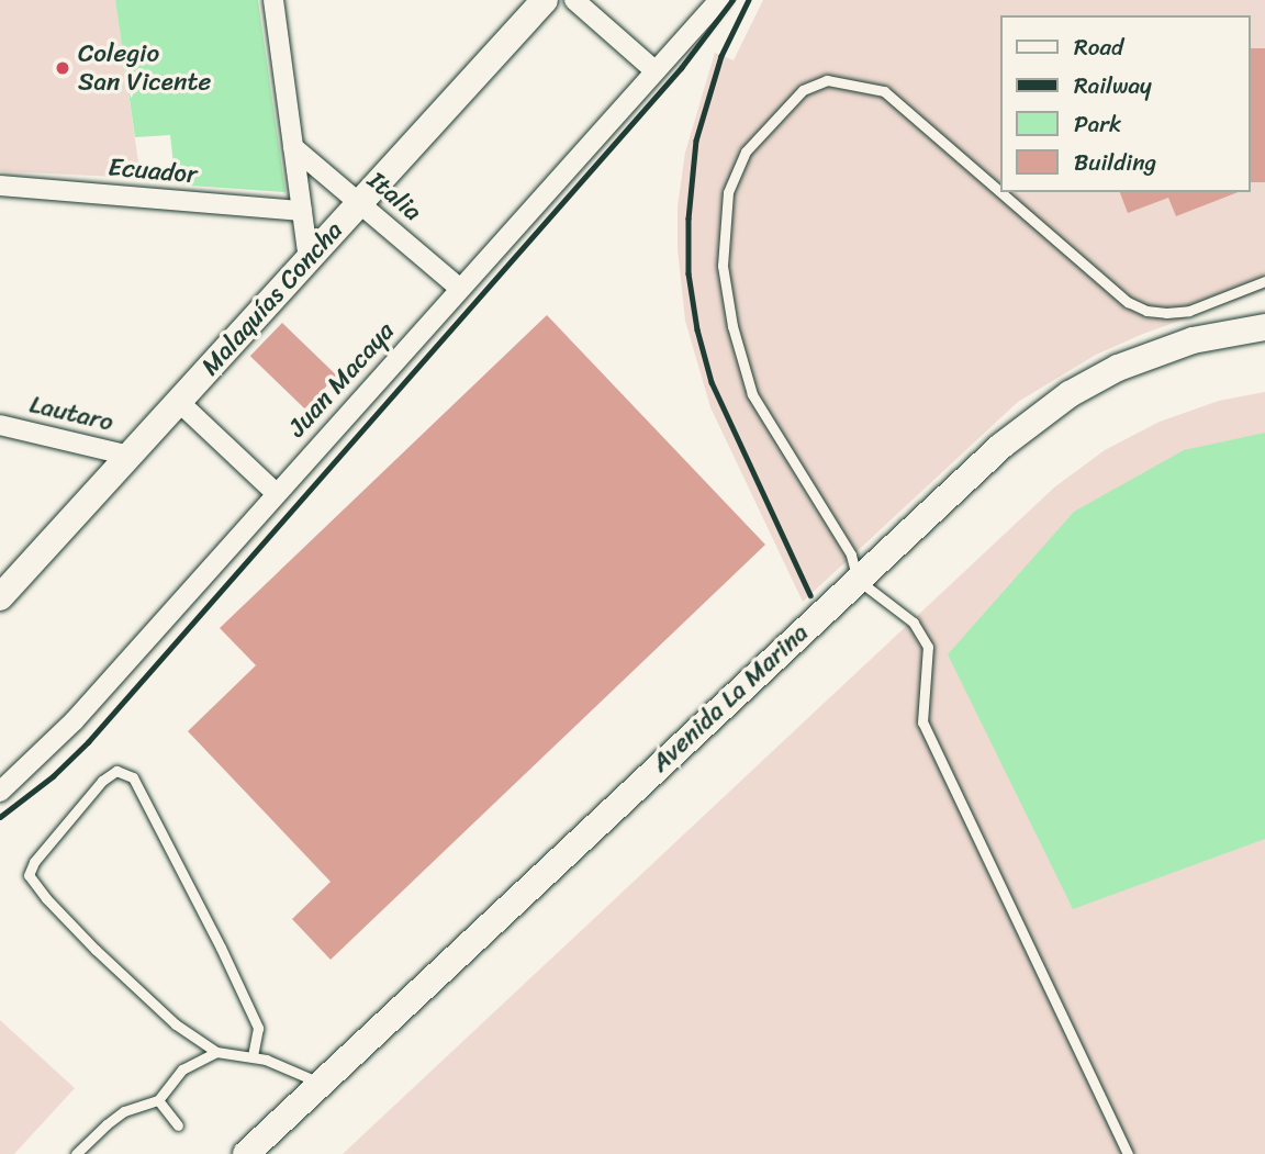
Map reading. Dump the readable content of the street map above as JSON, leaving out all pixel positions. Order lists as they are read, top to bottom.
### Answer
{
  "streets": {
    "main road": ["Malaquías Concha", "Avenida La Marina"],
    "street": [
      "Ecuador",
      "Italia",
      "Juan Macaya",
      "Lautaro"
    ]
  },
  "crossings": [
    ["Italia", "Malaquías Concha"],
    ["Italia", "Juan Macaya"],
    ["Malaquías Concha", "Lautaro"]
  ],
  "places": ["Colegio San Vicente"],
  "legend": [
    "Road",
    "Railway",
    "Park",
    "Building"
  ]
}
